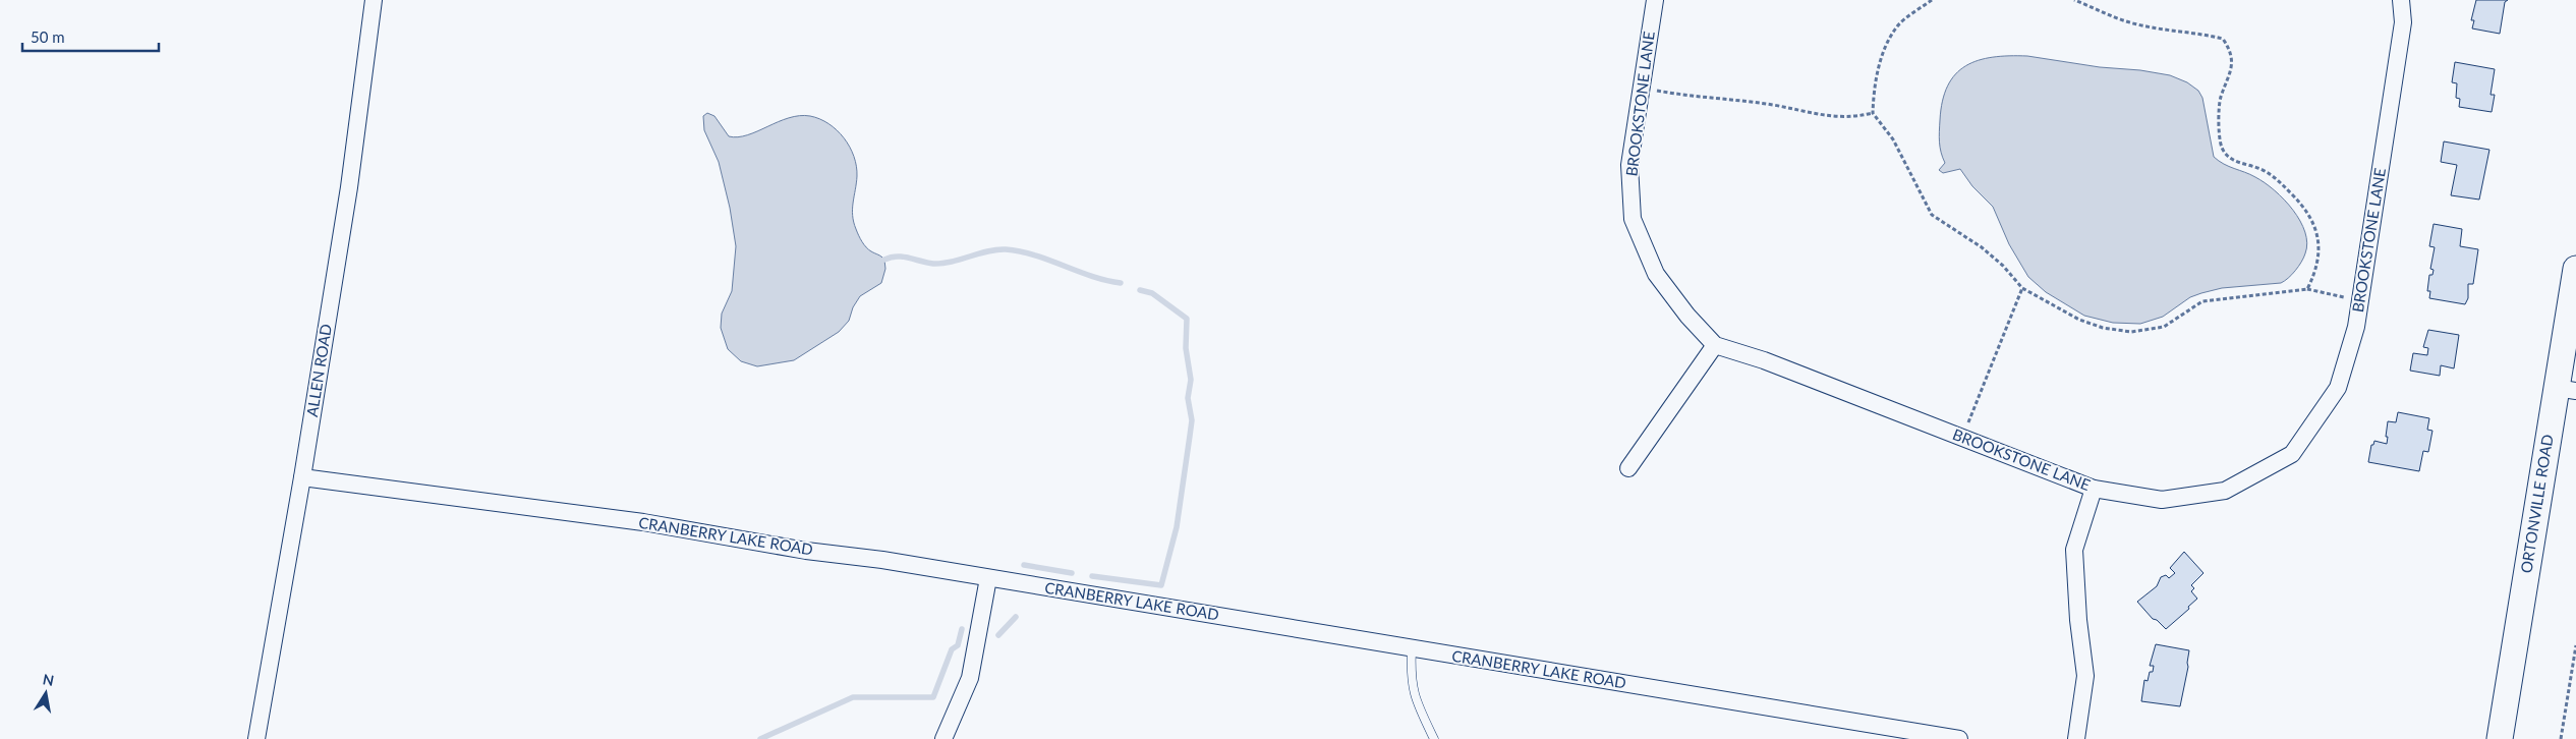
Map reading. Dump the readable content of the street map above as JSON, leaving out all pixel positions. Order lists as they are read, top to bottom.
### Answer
{
  "streets": {
    "main road": ["ORTONVILLE ROAD"],
    "street": ["BROOKSTONE LANE", "ALLEN ROAD", "CRANBERRY LAKE ROAD"]
  },
  "crossings": [
    ["ALLEN ROAD", "CRANBERRY LAKE ROAD"]
  ],
  "scale_bar": "50 m",
  "north": "top"
}
